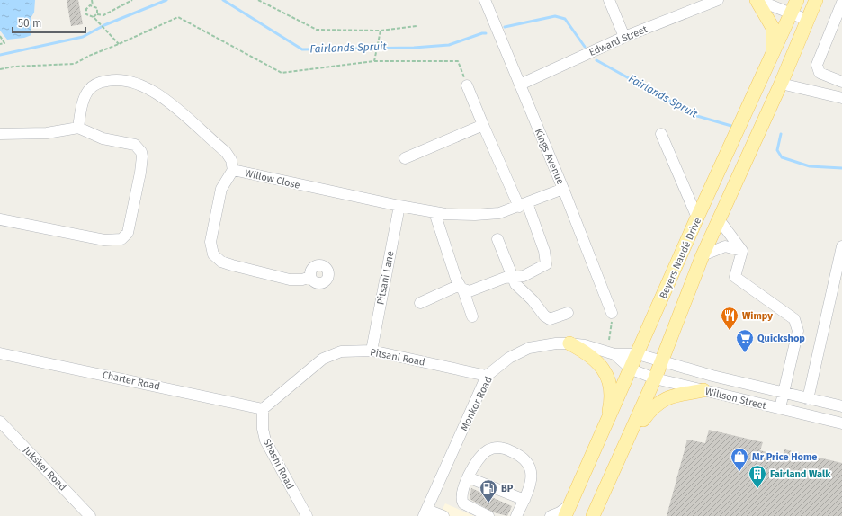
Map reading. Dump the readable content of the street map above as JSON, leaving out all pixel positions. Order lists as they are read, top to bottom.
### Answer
{
  "streets": {
    "main road": ["Beyers Naudé Drive"],
    "street": [
      "Edward Street",
      "Kings Avenue",
      "Willow Close",
      "Pitsani Lane",
      "Pitsani Road",
      "Charter Road",
      "Willson Street",
      "Monkor Road",
      "Shashi Road",
      "Jukskei Road"
    ]
  },
  "crossings": [
    ["Edward Street", "Kings Avenue"],
    ["Kings Avenue", "Willow Close"],
    ["Willow Close", "Pitsani Lane"],
    ["Beyers Naudé Drive", "Willson Street"],
    ["Beyers Naudé Drive", "Monkor Road"],
    ["Pitsani Lane", "Pitsani Road"],
    ["Pitsani Road", "Charter Road"],
    ["Pitsani Road", "Monkor Road"],
    ["Pitsani Road", "Shashi Road"],
    ["Charter Road", "Shashi Road"],
    ["Willson Street", "Monkor Road"]
  ],
  "water": ["Fairlands Spruit"],
  "places": {
    "restaurant": ["Wimpy"],
    "supermarket": ["Quickshop"],
    "shop": ["Mr Price Home"],
    "building": ["Fairland Walk"],
    "fuel station": ["BP"]
  },
  "scale_bar": "50 m"
}
